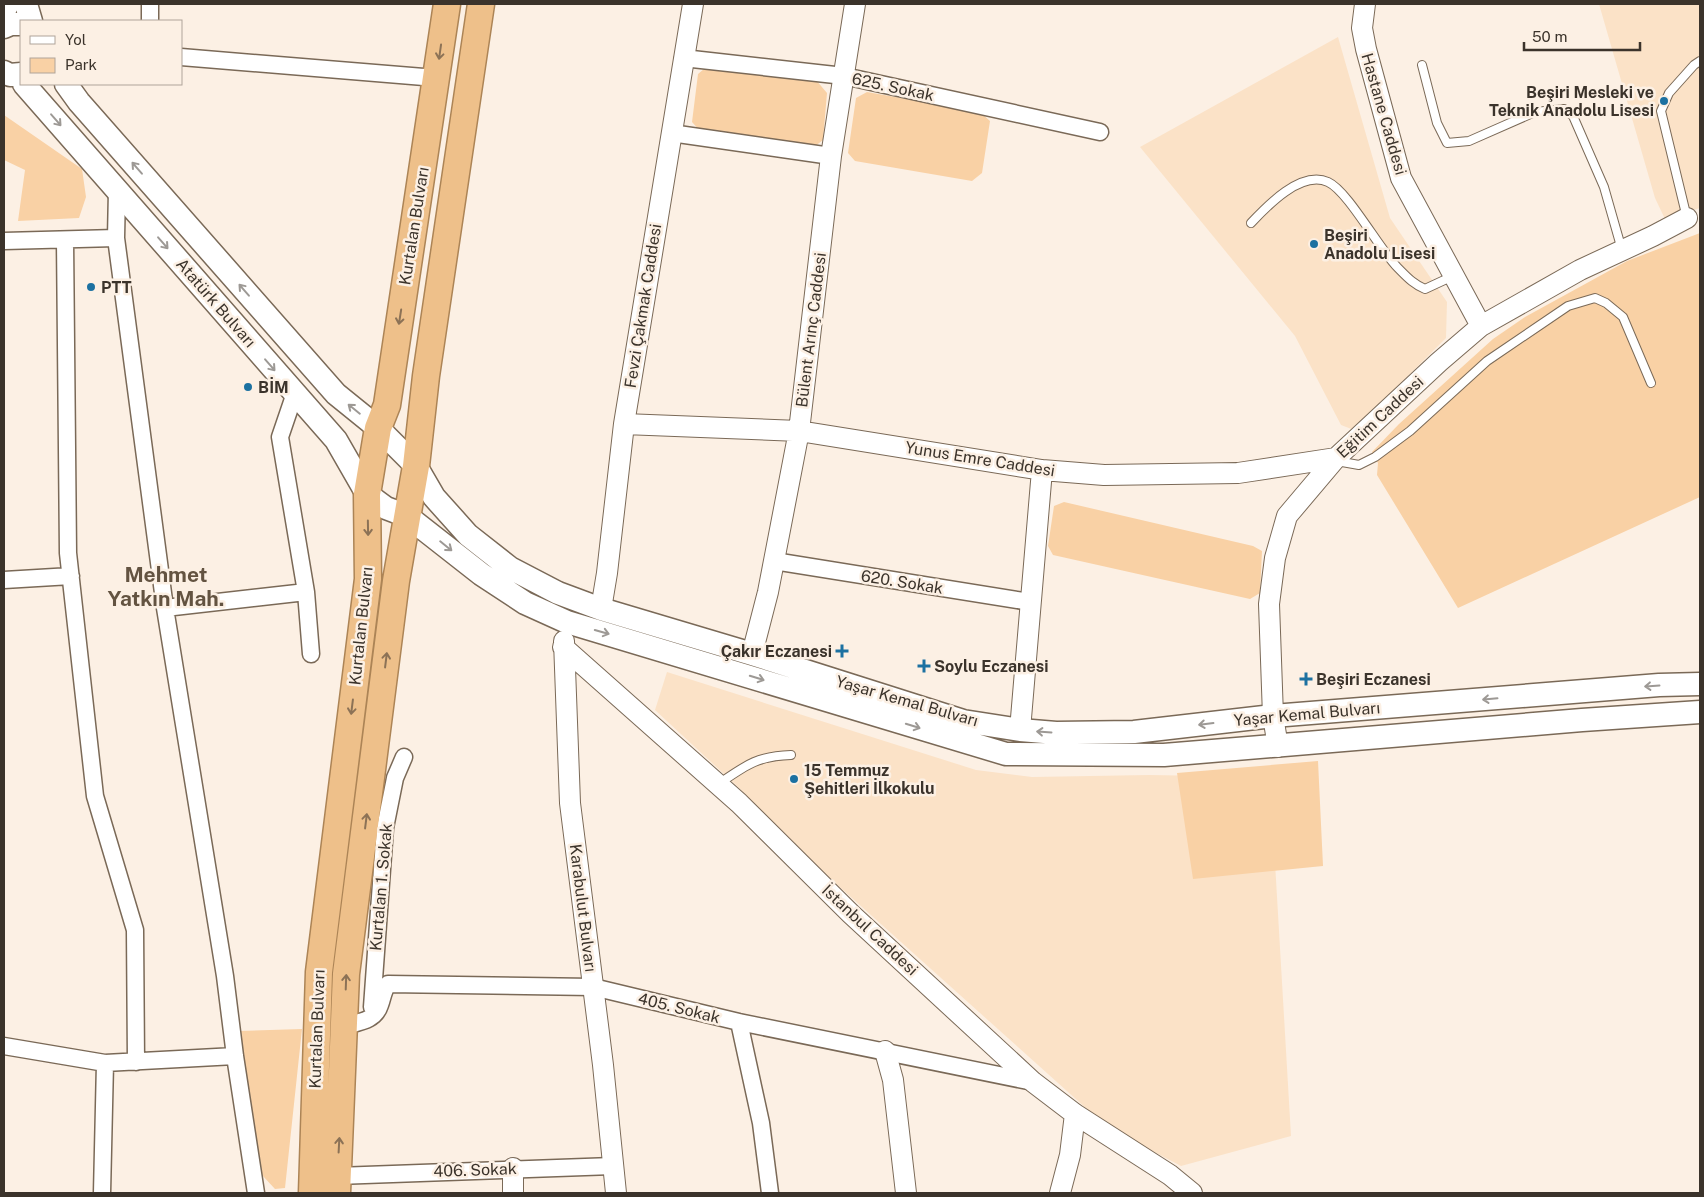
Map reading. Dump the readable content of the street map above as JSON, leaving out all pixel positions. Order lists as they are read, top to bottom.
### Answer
{
  "streets": {
    "highway": ["Kurtalan Bulvarı"],
    "main road": ["Atatürk Bulvarı", "Yaşar Kemal Bulvarı"],
    "street": [
      "625. Sokak",
      "Hastane Caddesi",
      "Fevzi Çakmak Caddesi",
      "Bülent Arınç Caddesi",
      "Eğitim Caddesi",
      "Yunus Emre Caddesi",
      "620. Sokak",
      "Kurtalan 1. Sokak",
      "Karabulut Bulvarı",
      "İstanbul Caddesi",
      "405. Sokak",
      "406. Sokak"
    ]
  },
  "crossings": [
    ["625. Sokak", "Fevzi Çakmak Caddesi"],
    ["625. Sokak", "Bülent Arınç Caddesi"],
    ["Hastane Caddesi", "Eğitim Caddesi"],
    ["Kurtalan Bulvarı", "Atatürk Bulvarı"],
    ["Kurtalan Bulvarı", "Yaşar Kemal Bulvarı"],
    ["Kurtalan Bulvarı", "406. Sokak"],
    ["Atatürk Bulvarı", "Yaşar Kemal Bulvarı"],
    ["Fevzi Çakmak Caddesi", "Yunus Emre Caddesi"],
    ["Fevzi Çakmak Caddesi", "Yaşar Kemal Bulvarı"],
    ["Bülent Arınç Caddesi", "Yunus Emre Caddesi"],
    ["Bülent Arınç Caddesi", "620. Sokak"],
    ["Bülent Arınç Caddesi", "Yaşar Kemal Bulvarı"],
    ["Eğitim Caddesi", "Yunus Emre Caddesi"],
    ["Eğitim Caddesi", "Yaşar Kemal Bulvarı"],
    ["Yaşar Kemal Bulvarı", "Karabulut Bulvarı"],
    ["Kurtalan 1. Sokak", "405. Sokak"],
    ["Karabulut Bulvarı", "İstanbul Caddesi"],
    ["Karabulut Bulvarı", "405. Sokak"],
    ["Karabulut Bulvarı", "406. Sokak"],
    ["İstanbul Caddesi", "405. Sokak"]
  ],
  "districts": ["Mehmet Yatkın Mah."],
  "places": {
    "other": [
      "Beşiri Mesleki ve Teknik Anadolu Lisesi",
      "Beşiri Anadolu Lisesi",
      "PTT",
      "BİM",
      "15 Temmuz Şehitleri İlkokulu"
    ],
    "health": ["Çakır Eczanesi", "Soylu Eczanesi", "Beşiri Eczanesi"]
  },
  "legend": ["Yol", "Park"],
  "scale_bar": "50 m"
}
